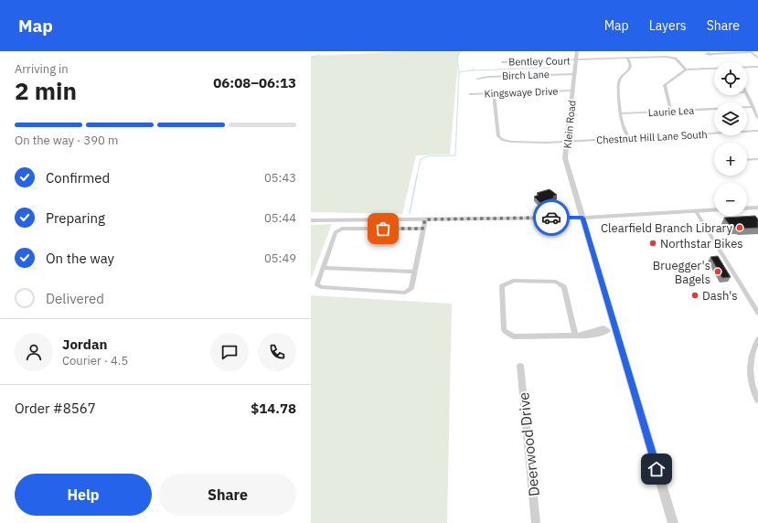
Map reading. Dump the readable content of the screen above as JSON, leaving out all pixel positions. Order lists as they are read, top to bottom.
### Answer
{
  "streets": {
    "street": [
      "Bentley Court",
      "Birch Lane",
      "Kingswaye Drive",
      "Laurie Lea",
      "Klein Road",
      "Chestnut Hill Lane South",
      "Deerwood Drive"
    ]
  },
  "crossings": [
    ["Bentley Court", "Klein Road"],
    ["Birch Lane", "Klein Road"],
    ["Kingswaye Drive", "Klein Road"],
    ["Kingswaye Drive", "Chestnut Hill Lane South"],
    ["Klein Road", "Chestnut Hill Lane South"]
  ],
  "places": [
    "Clearfield Branch Library",
    "Northstar Bikes",
    "Bruegger's Bagels",
    "Dash's"
  ],
  "page": {
    "header": "Map",
    "nav": ["Map", "Layers", "Share"],
    "heading": ["2 min", "Arriving in", "06:08–06:13"],
    "panel": [
      "Jordan",
      "Courier · 4.5",
      "Order #8567",
      "$14.78"
    ],
    "map_buttons": ["+", "−"],
    "bar": "On the way · 390 m",
    "list": [
      ["Confirmed", "05:43"],
      ["Preparing", "05:44"],
      ["On the way", "05:49"],
      "Delivered"
    ],
    "buttons": ["Help", "Share"]
  }
}
